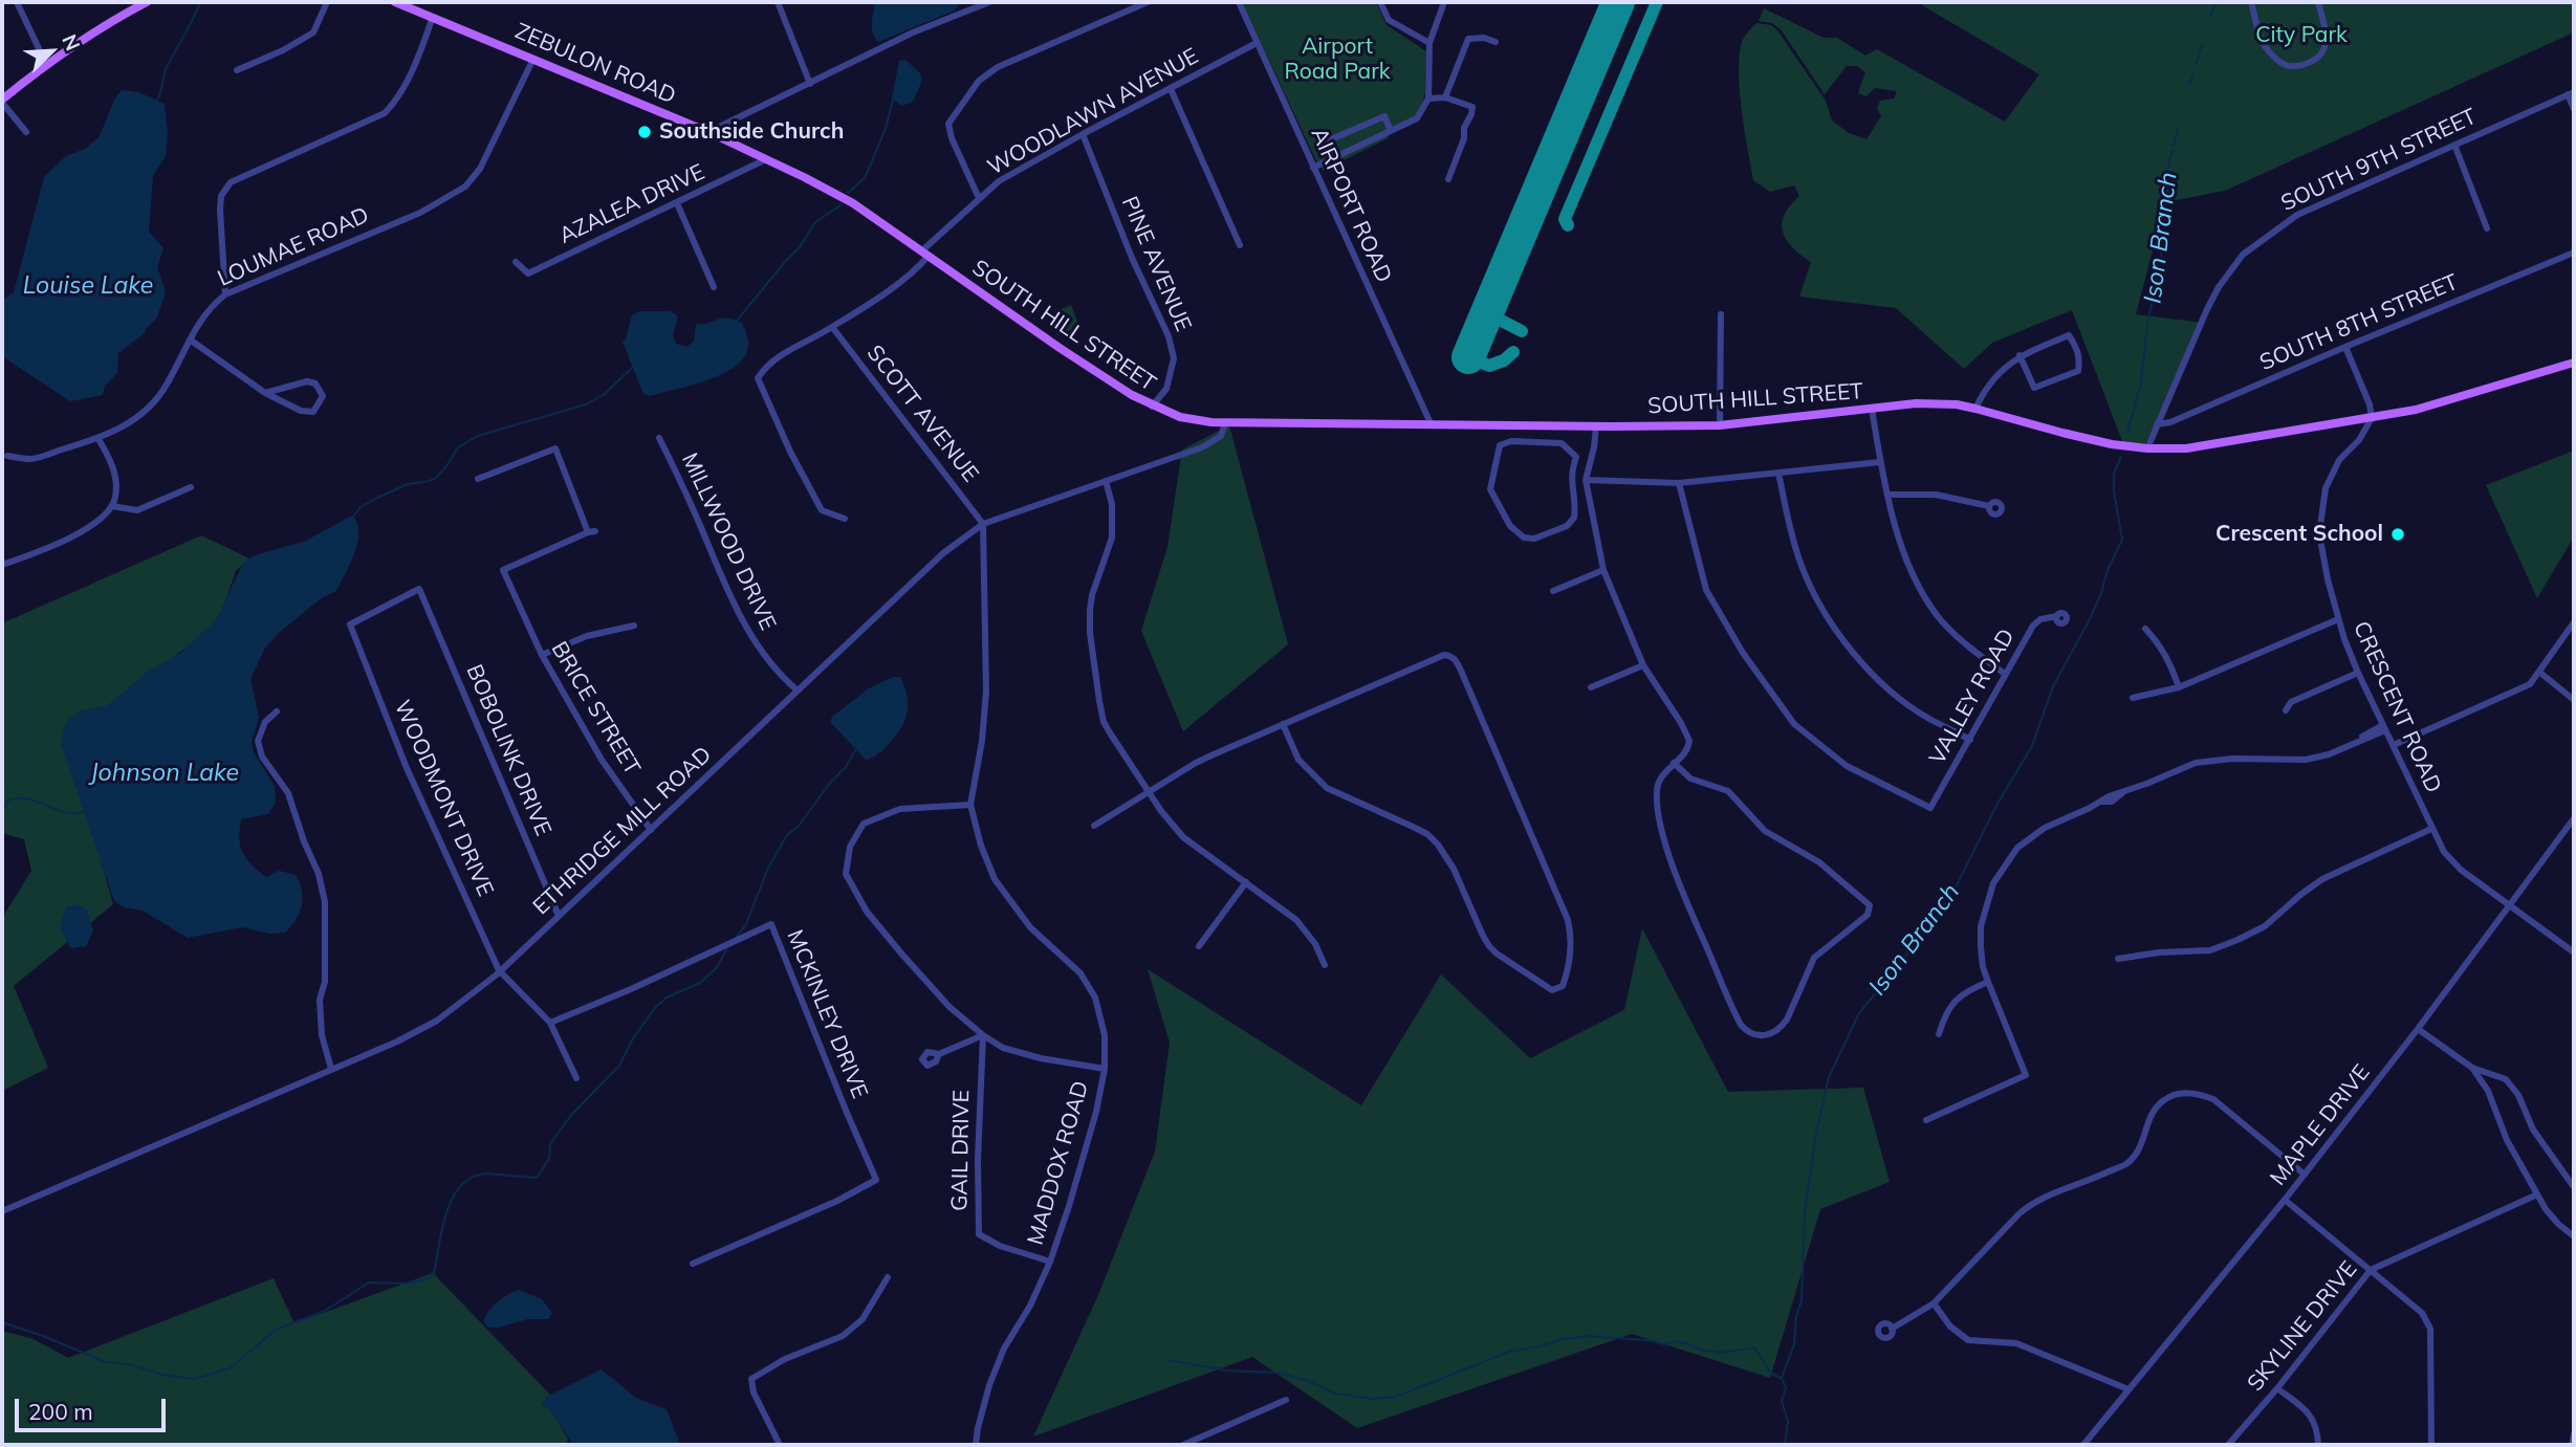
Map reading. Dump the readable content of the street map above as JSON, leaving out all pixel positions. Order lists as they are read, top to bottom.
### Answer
{
  "streets": {
    "main road": ["ZEBULON ROAD", "SOUTH HILL STREET"],
    "street": [
      "WOODLAWN AVENUE",
      "SOUTH 9TH STREET",
      "AZALEA DRIVE",
      "AIRPORT ROAD",
      "LOUMAE ROAD",
      "PINE AVENUE",
      "SOUTH 8TH STREET",
      "SCOTT AVENUE",
      "MILLWOOD DRIVE",
      "VALLEY ROAD",
      "CRESCENT ROAD",
      "BRICE STREET",
      "BOBOLINK DRIVE",
      "WOODMONT DRIVE",
      "ETHRIDGE MILL ROAD",
      "MCKINLEY DRIVE",
      "MAPLE DRIVE",
      "GAIL DRIVE",
      "MADDOX ROAD",
      "SKYLINE DRIVE"
    ]
  },
  "crossings": [
    ["ZEBULON ROAD", "WOODLAWN AVENUE"],
    ["ZEBULON ROAD", "AZALEA DRIVE"],
    ["ZEBULON ROAD", "LOUMAE ROAD"],
    ["ZEBULON ROAD", "SOUTH HILL STREET"],
    ["WOODLAWN AVENUE", "AIRPORT ROAD"],
    ["WOODLAWN AVENUE", "PINE AVENUE"],
    ["WOODLAWN AVENUE", "SOUTH HILL STREET"],
    ["WOODLAWN AVENUE", "SCOTT AVENUE"],
    ["SOUTH 9TH STREET", "SOUTH 8TH STREET"],
    ["SOUTH 9TH STREET", "SOUTH HILL STREET"],
    ["AIRPORT ROAD", "SOUTH HILL STREET"],
    ["PINE AVENUE", "SOUTH HILL STREET"],
    ["SOUTH HILL STREET", "CRESCENT ROAD"],
    ["SOUTH HILL STREET", "ETHRIDGE MILL ROAD"],
    ["SCOTT AVENUE", "ETHRIDGE MILL ROAD"],
    ["SCOTT AVENUE", "MADDOX ROAD"],
    ["MILLWOOD DRIVE", "ETHRIDGE MILL ROAD"],
    ["CRESCENT ROAD", "MAPLE DRIVE"],
    ["BRICE STREET", "ETHRIDGE MILL ROAD"],
    ["BOBOLINK DRIVE", "WOODMONT DRIVE"],
    ["BOBOLINK DRIVE", "ETHRIDGE MILL ROAD"],
    ["WOODMONT DRIVE", "ETHRIDGE MILL ROAD"],
    ["ETHRIDGE MILL ROAD", "MADDOX ROAD"],
    ["GAIL DRIVE", "MADDOX ROAD"]
  ],
  "water": ["Ison Branch", "Louise Lake", "Johnson Lake"],
  "parks": ["City Park", "Airport Road Park"],
  "places": ["Southside Church", "Crescent School"],
  "scale_bar": "200 m",
  "north": "top right"
}
